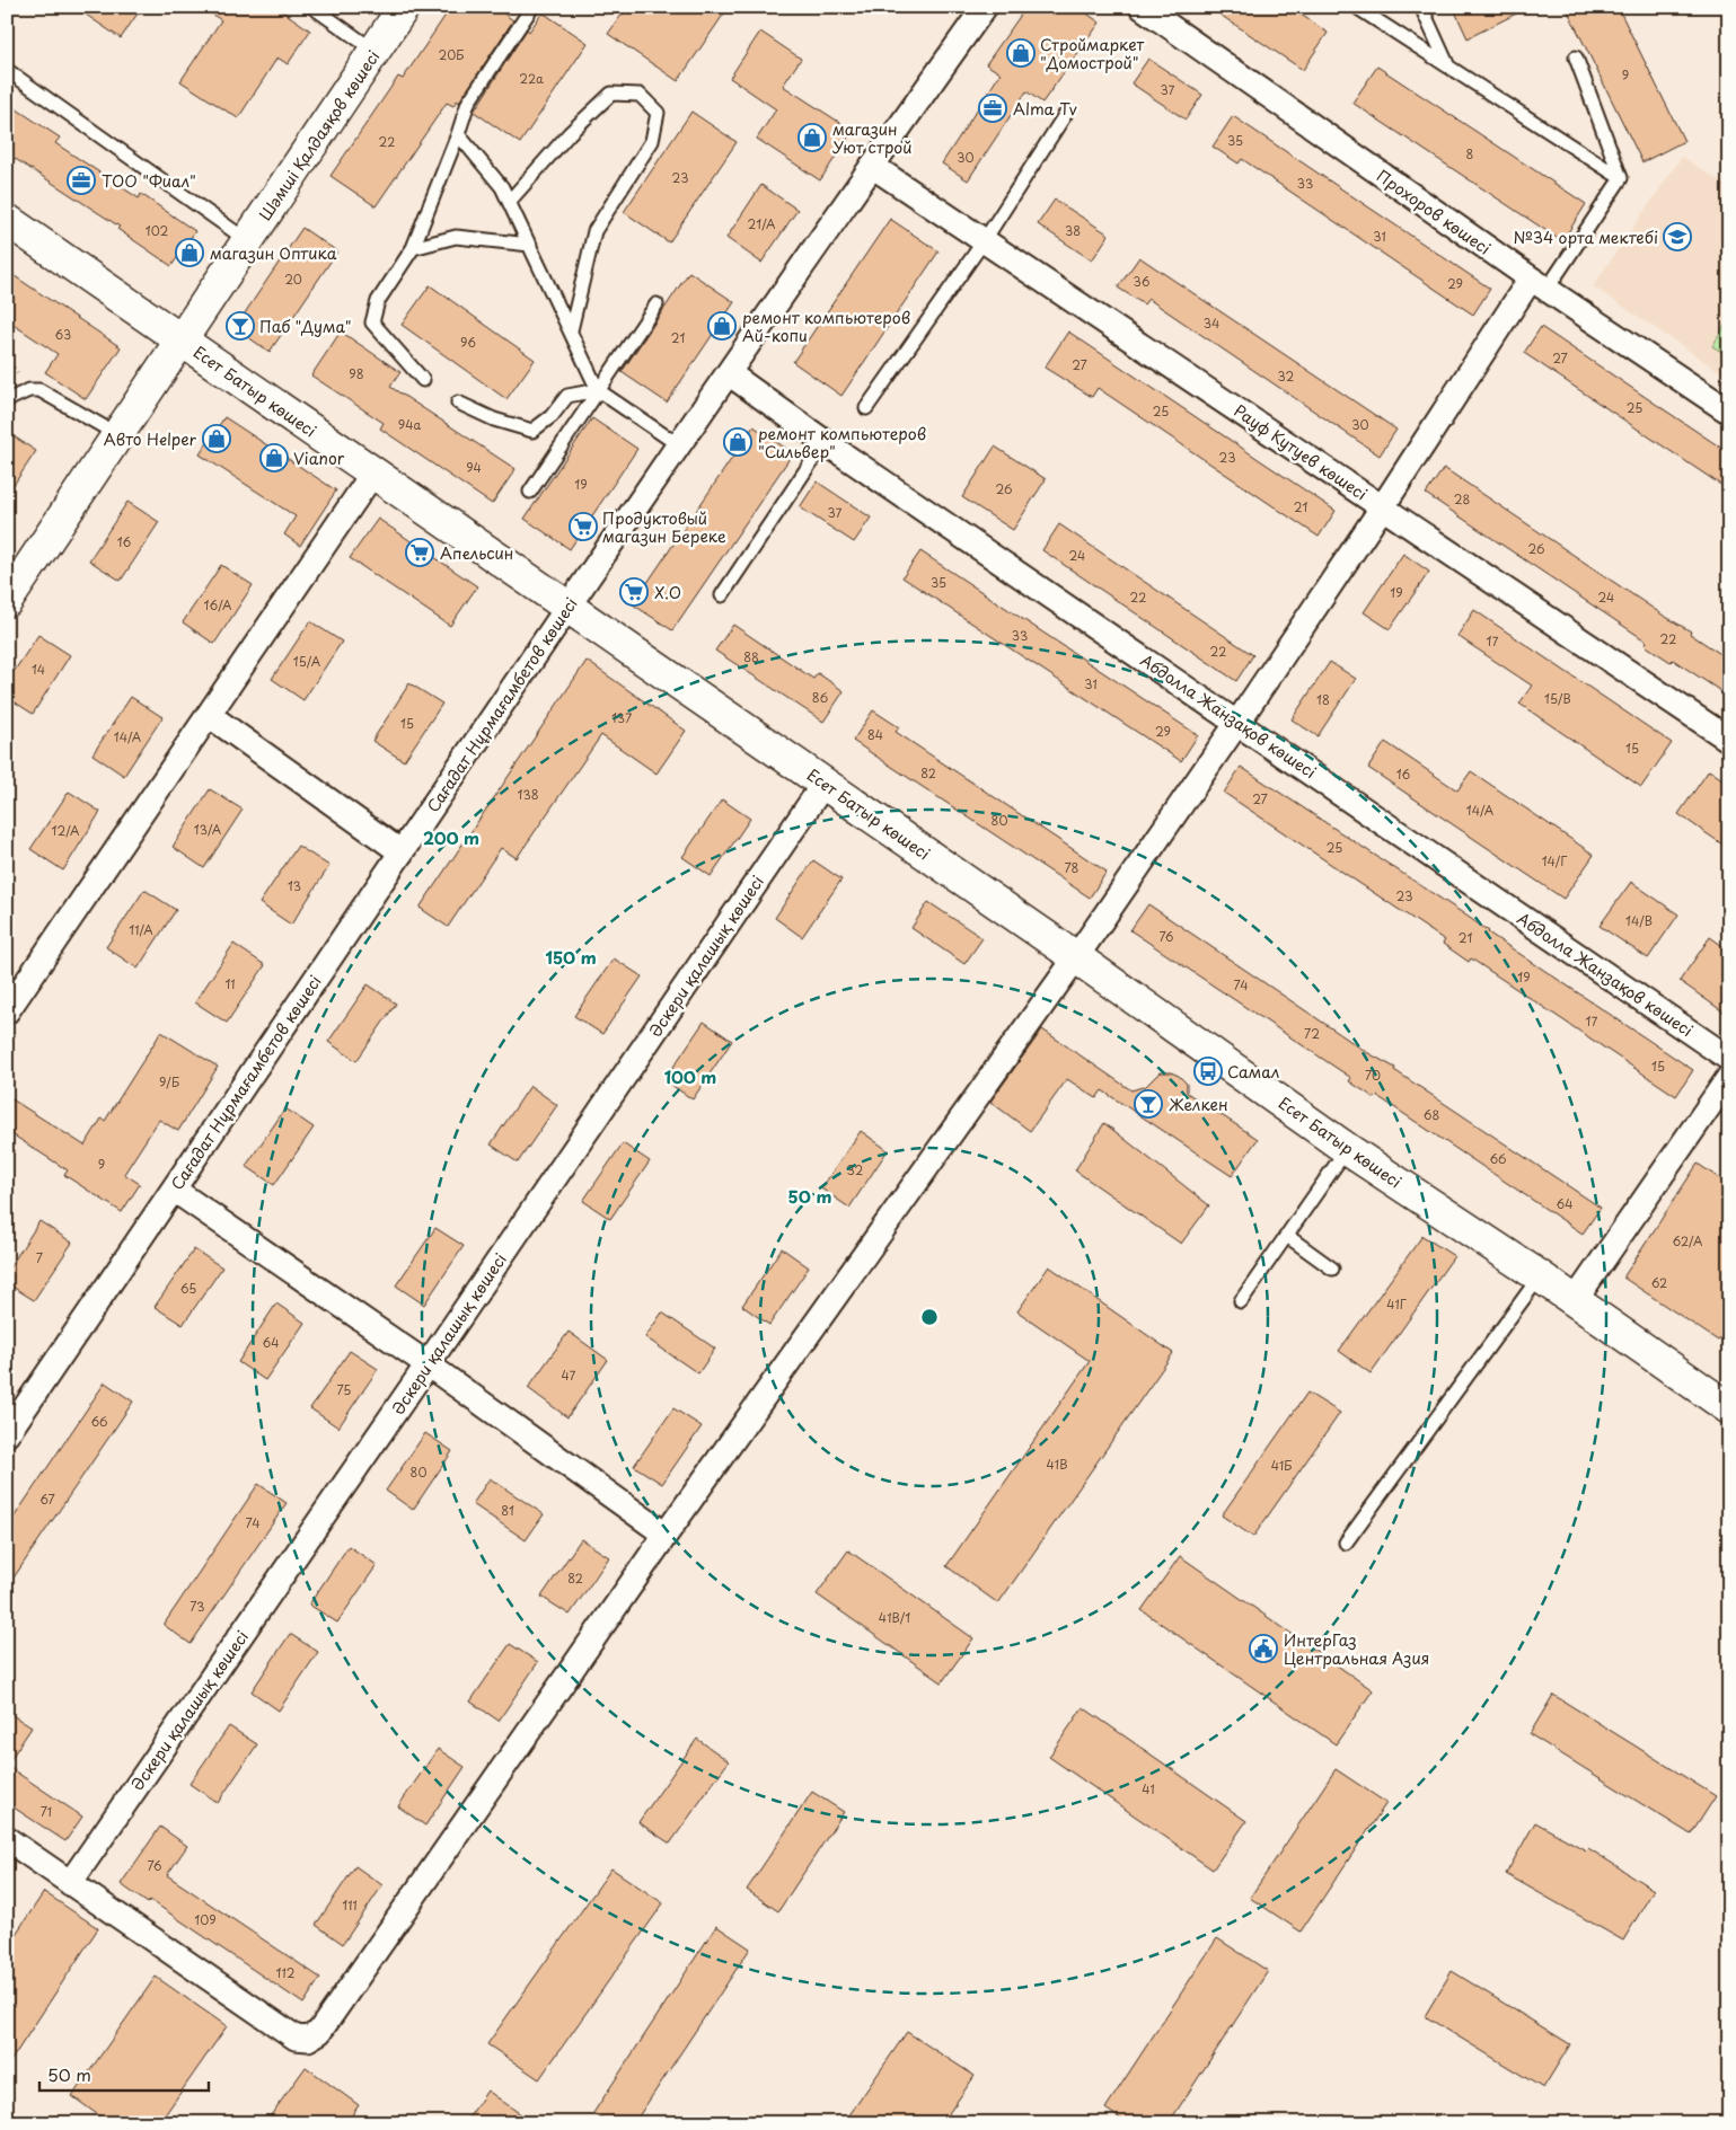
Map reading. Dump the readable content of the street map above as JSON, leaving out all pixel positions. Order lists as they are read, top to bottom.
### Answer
{
  "streets": {
    "street": [
      "Шәмші Қалдаяқов көшесі",
      "Прохоров көшесі",
      "Есет Батыр көшесі",
      "Рауф Кутуев көшесі",
      "Сағадат Нұрмағамбетов көшесі",
      "Абдолла Жанзақов көшесі",
      "Әскери қалашық көшесі"
    ]
  },
  "crossings": [
    ["Шәмші Қалдаяқов көшесі", "Есет Батыр көшесі"],
    ["Есет Батыр көшесі", "Сағадат Нұрмағамбетов көшесі"],
    ["Есет Батыр көшесі", "Әскери қалашық көшесі"],
    ["Рауф Кутуев көшесі", "Сағадат Нұрмағамбетов көшесі"],
    ["Сағадат Нұрмағамбетов көшесі", "Абдолла Жанзақов көшесі"]
  ],
  "places": {
    "shop": [
      "Строймаркет \"Домострой\"",
      "магазин Уют строй",
      "магазин Оптика",
      "ремонт компьютеров Ай-копи",
      "Авто Helper",
      "ремонт компьютеров \"Сильвер\"",
      "Vianor"
    ],
    "office": ["Alma Tv", "ТОО \"Фиал\""],
    "school or university": ["№34 орта мектебі"],
    "bar": ["Паб \"Дума\"", "Желкен"],
    "supermarket": ["Продуктовый магазин Береке", "Апельсин", "X.O"],
    "bus stop": ["Самал"],
    "public building": ["ИнтерГаз Центральная Азия"]
  },
  "house_numbers": [
    "20Б",
    "9",
    "22а",
    "37",
    "35",
    "22",
    "8",
    "30",
    "23",
    "33",
    "21/А",
    "102",
    "38",
    "31",
    "20",
    "36",
    "29",
    "34",
    "63",
    "21",
    "96",
    "27",
    "27",
    "98",
    "32",
    "25",
    "25",
    "94а",
    "30",
    "23",
    "94",
    "19",
    "26",
    "28",
    "21",
    "37",
    "16",
    "26",
    "24",
    "35",
    "19",
    "22",
    "24",
    "16/А",
    "33",
    "22",
    "17",
    "22",
    "88",
    "15/А",
    "14",
    "31",
    "86",
    "15/В",
    "18",
    "137",
    "15",
    "29",
    "84",
    "14/А",
    "15",
    "82",
    "16",
    "138",
    "27",
    "14/А",
    "80",
    "13/А",
    "12/А",
    "25",
    "14/Г",
    "78",
    "13",
    "23",
    "14/В",
    "11/А",
    "76",
    "21",
    "19",
    "11",
    "74",
    "17",
    "72",
    "15",
    "70",
    "9/Б",
    "68",
    "66",
    "9",
    "32",
    "64",
    "62/А",
    "7",
    "62",
    "65",
    "41Г",
    "64",
    "47",
    "75",
    "66",
    "41В",
    "41Б",
    "80",
    "67",
    "81",
    "74",
    "82",
    "73",
    "41В/1",
    "41",
    "71",
    "76",
    "111",
    "109",
    "112"
  ],
  "scale_bar": "50 m",
  "rings": [
    "200 m",
    "150 m",
    "100 m",
    "50 m"
  ]
}
